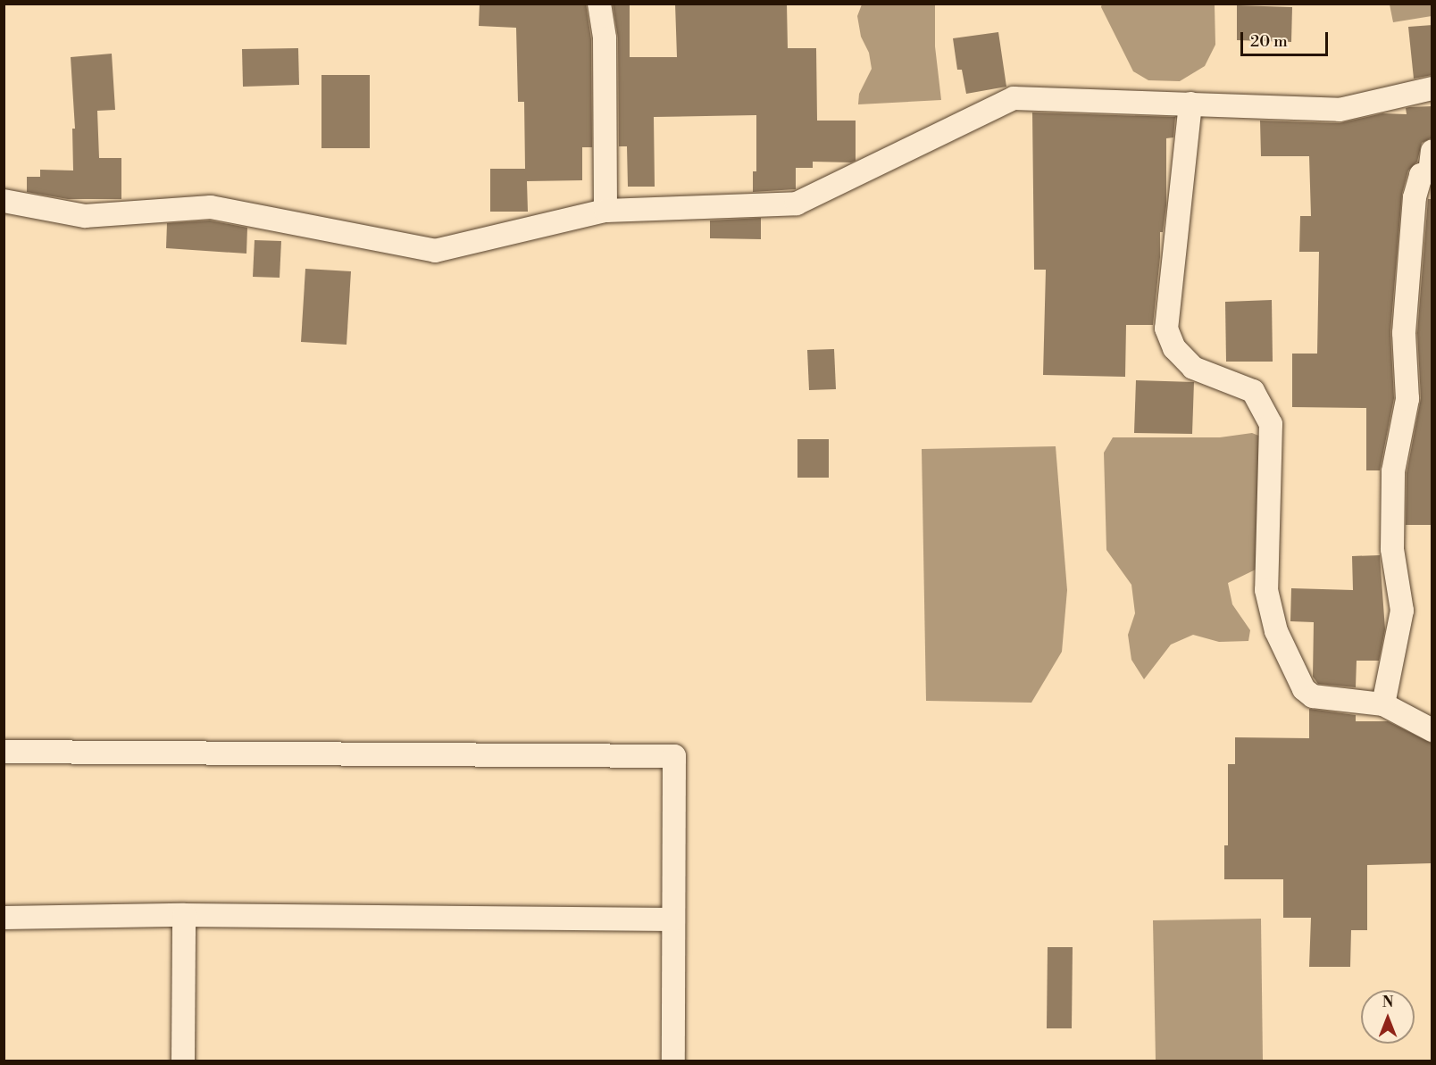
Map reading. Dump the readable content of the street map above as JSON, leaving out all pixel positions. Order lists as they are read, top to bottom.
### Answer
{
  "scale_bar": "20 m",
  "north": "top"
}
